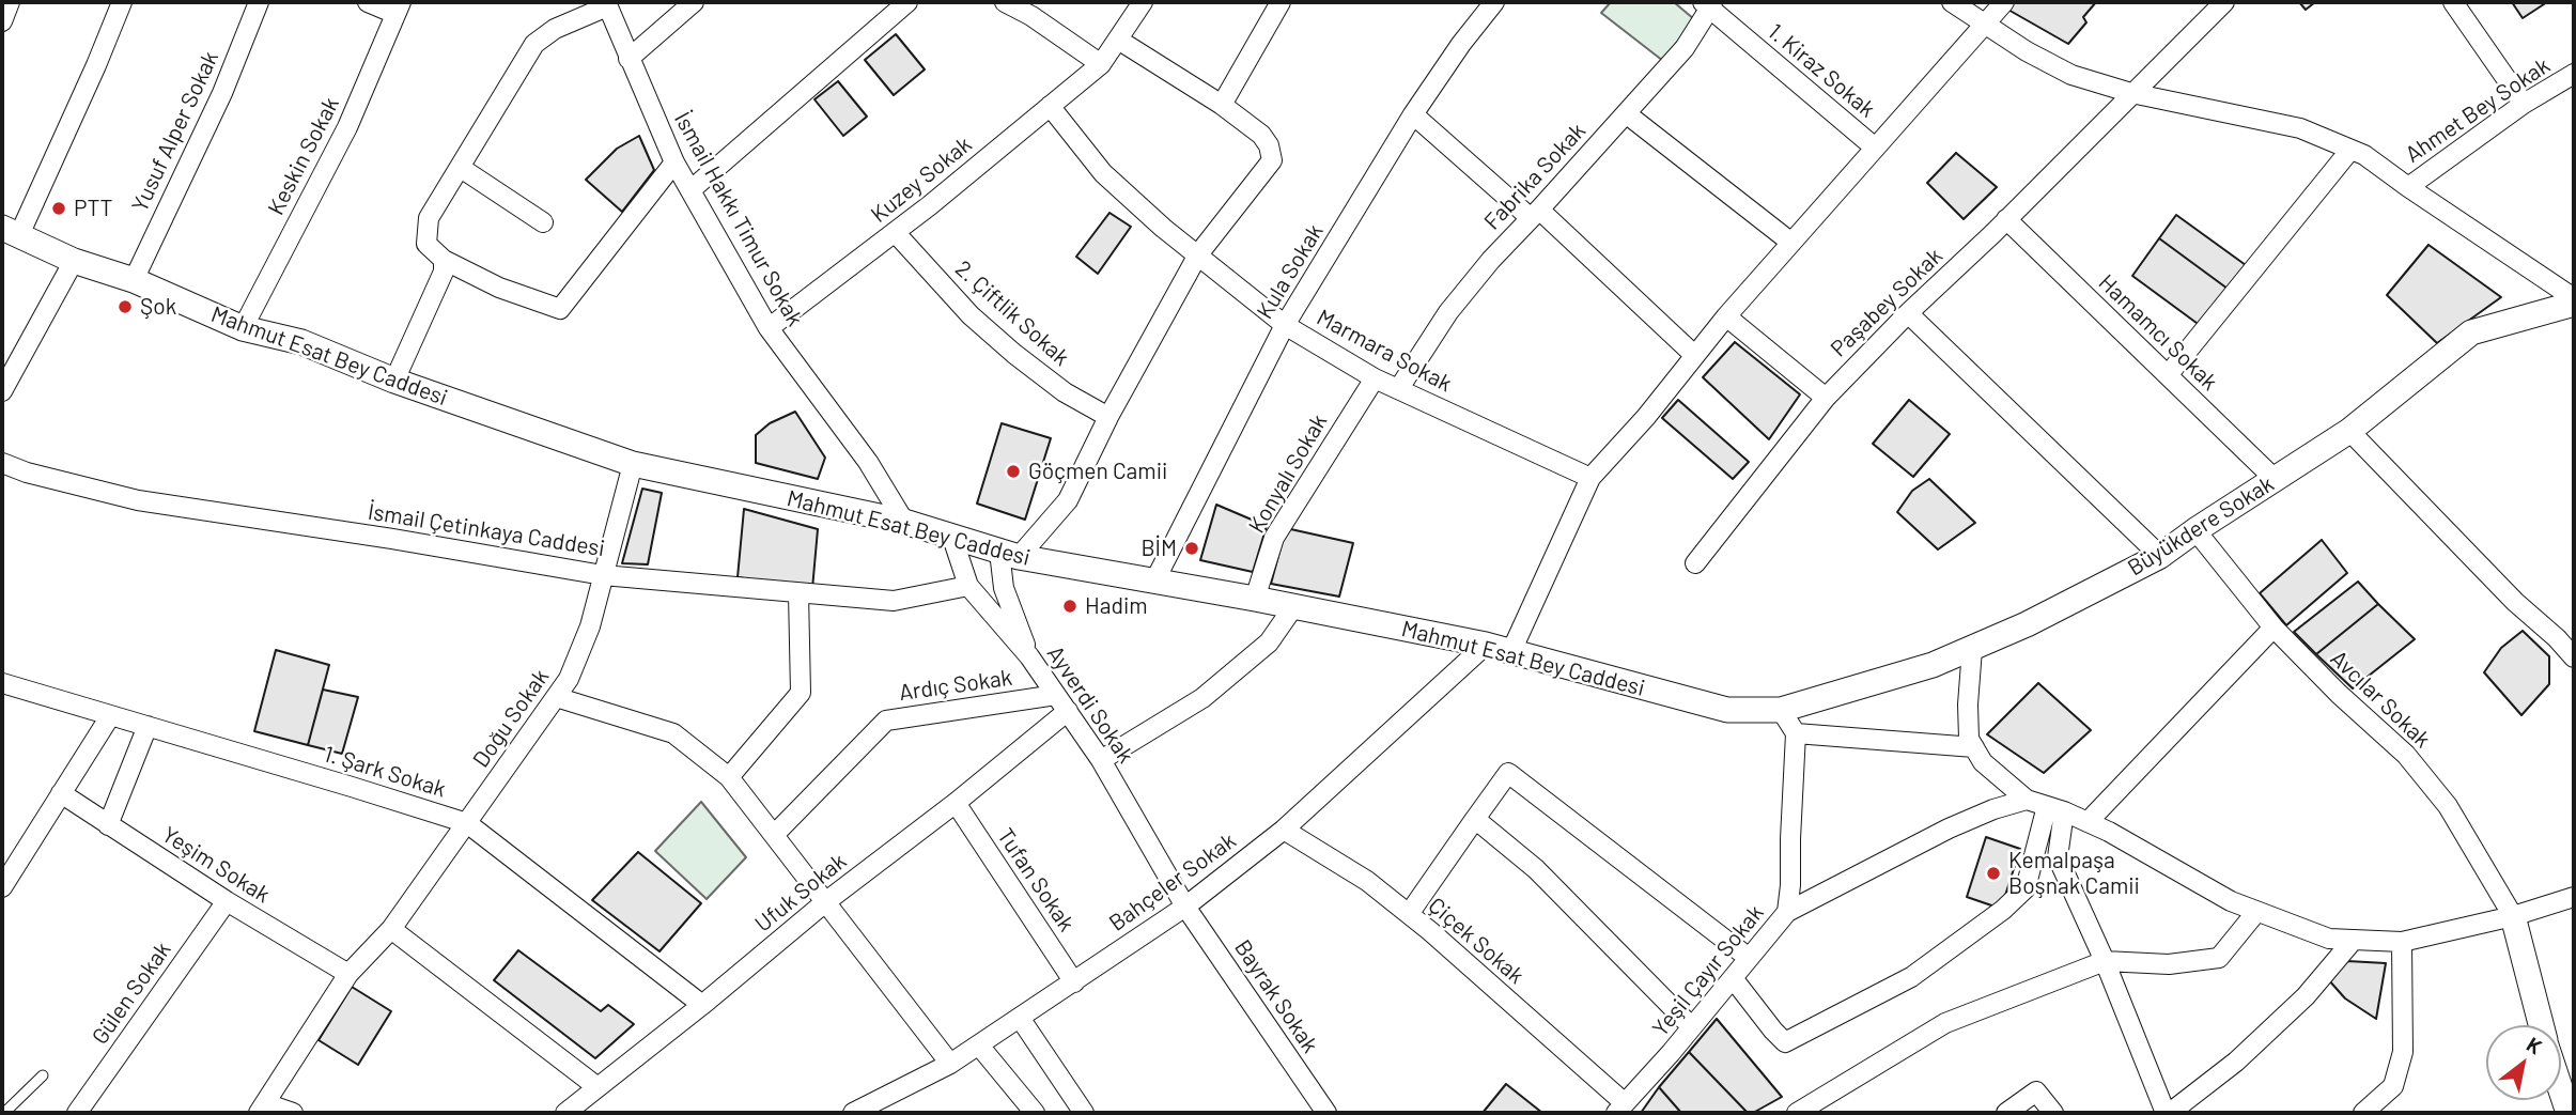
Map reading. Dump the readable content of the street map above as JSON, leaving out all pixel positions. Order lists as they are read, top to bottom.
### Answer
{
  "streets": {
    "street": [
      "1. Kiraz Sokak",
      "Ahmet Bey Sokak",
      "Yusuf Alper Sokak",
      "Keskin Sokak",
      "Fabrika Sokak",
      "Kuzey Sokak",
      "İsmail Hakkı Timur Sokak",
      "Kula Sokak",
      "Paşabey Sokak",
      "2. Çiftlik Sokak",
      "Hamamcı Sokak",
      "Marmara Sokak",
      "Mahmut Esat Bey Caddesi",
      "Konyalı Sokak",
      "Büyükdere Sokak",
      "İsmail Çetinkaya Caddesi",
      "Ardıç Sokak",
      "Avcılar Sokak",
      "Ayverdi Sokak",
      "Doğu Sokak",
      "1. Şark Sokak",
      "Yeşim Sokak",
      "Tufan Sokak",
      "Bahçeler Sokak",
      "Ufuk Sokak",
      "Çiçek Sokak",
      "Yeşil Çayır Sokak",
      "Gülen Sokak",
      "Bayrak Sokak"
    ]
  },
  "crossings": [
    ["1. Kiraz Sokak", "Fabrika Sokak"],
    ["Yusuf Alper Sokak", "Mahmut Esat Bey Caddesi"],
    ["Keskin Sokak", "Mahmut Esat Bey Caddesi"],
    ["Fabrika Sokak", "Marmara Sokak"],
    ["Kuzey Sokak", "İsmail Hakkı Timur Sokak"],
    ["Kuzey Sokak", "2. Çiftlik Sokak"],
    ["Kuzey Sokak", "Marmara Sokak"],
    ["İsmail Hakkı Timur Sokak", "Mahmut Esat Bey Caddesi"],
    ["Kula Sokak", "Marmara Sokak"],
    ["Kula Sokak", "Mahmut Esat Bey Caddesi"],
    ["Paşabey Sokak", "Hamamcı Sokak"],
    ["Hamamcı Sokak", "Büyükdere Sokak"],
    ["Marmara Sokak", "Konyalı Sokak"],
    ["Mahmut Esat Bey Caddesi", "Konyalı Sokak"],
    ["Mahmut Esat Bey Caddesi", "Büyükdere Sokak"],
    ["Mahmut Esat Bey Caddesi", "Ayverdi Sokak"],
    ["Mahmut Esat Bey Caddesi", "Doğu Sokak"],
    ["Mahmut Esat Bey Caddesi", "Bahçeler Sokak"],
    ["Büyükdere Sokak", "Avcılar Sokak"],
    ["İsmail Çetinkaya Caddesi", "Ayverdi Sokak"],
    ["İsmail Çetinkaya Caddesi", "Doğu Sokak"],
    ["Ardıç Sokak", "Ayverdi Sokak"],
    ["Ardıç Sokak", "Ufuk Sokak"],
    ["Ayverdi Sokak", "Bahçeler Sokak"],
    ["Ayverdi Sokak", "Ufuk Sokak"],
    ["Ayverdi Sokak", "Bayrak Sokak"],
    ["Doğu Sokak", "1. Şark Sokak"],
    ["Doğu Sokak", "Yeşim Sokak"],
    ["1. Şark Sokak", "Ufuk Sokak"],
    ["Yeşim Sokak", "Gülen Sokak"],
    ["Tufan Sokak", "Bahçeler Sokak"],
    ["Tufan Sokak", "Ufuk Sokak"],
    ["Bahçeler Sokak", "Çiçek Sokak"],
    ["Bahçeler Sokak", "Bayrak Sokak"],
    ["Çiçek Sokak", "Yeşil Çayır Sokak"]
  ],
  "places": [
    "PTT",
    "Şok",
    "Göçmen Camii",
    "BİM",
    "Hadim",
    "Kemalpaşa Boşnak Camii"
  ],
  "north": "top right"
}
